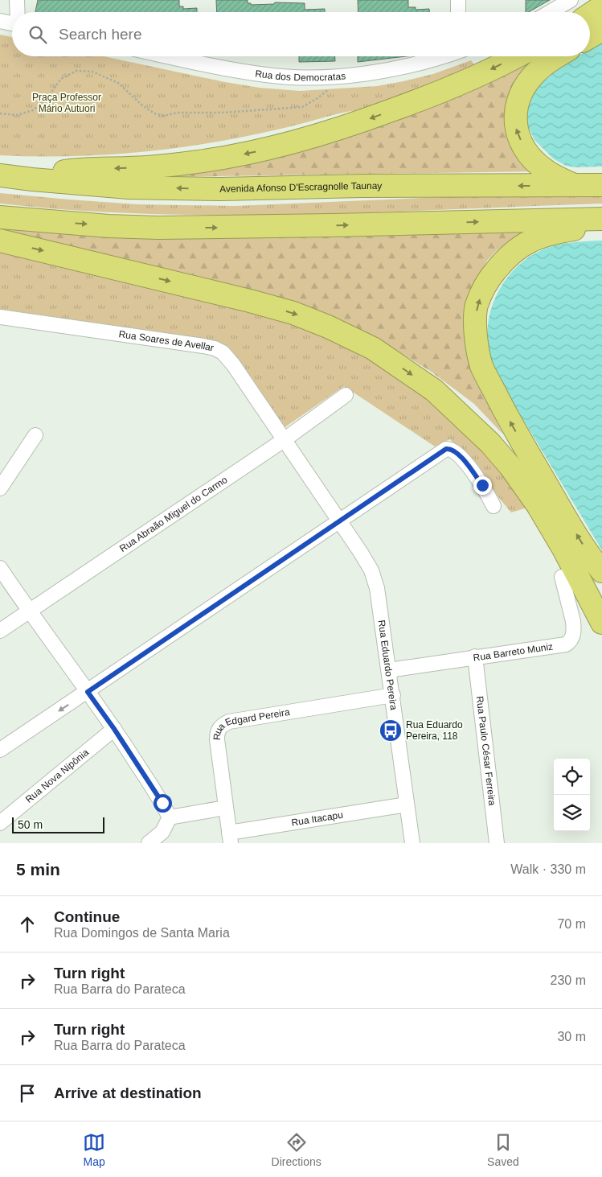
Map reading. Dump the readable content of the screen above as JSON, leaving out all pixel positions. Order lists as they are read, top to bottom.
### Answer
{
  "streets": {
    "highway": ["Avenida Afonso D'Escragnolle Taunay"],
    "street": [
      "Rua dos Democratas",
      "Rua Soares de Avellar",
      "Rua Abraão Miguel do Carmo",
      "Rua Barreto Muniz",
      "Rua Eduardo Pereira",
      "Rua Edgard Pereira",
      "Rua Paulo César Ferreira",
      "Rua Nova Nipônia",
      "Rua Itacapu"
    ]
  },
  "crossings": [
    ["Rua Soares de Avellar", "Rua Abraão Miguel do Carmo"],
    ["Rua Soares de Avellar", "Rua Eduardo Pereira"],
    ["Rua Barreto Muniz", "Rua Eduardo Pereira"],
    ["Rua Barreto Muniz", "Rua Paulo César Ferreira"],
    ["Rua Eduardo Pereira", "Rua Edgard Pereira"],
    ["Rua Eduardo Pereira", "Rua Itacapu"],
    ["Rua Edgard Pereira", "Rua Itacapu"]
  ],
  "parks": ["Praça Professor Mário Autuori"],
  "places": {
    "bus stop": ["Rua Eduardo Pereira, 118"]
  },
  "scale_bar": "50 m",
  "page": {
    "search": "Search here",
    "scale": "50 m",
    "heading": ["5 min", "Walk · 330 m"],
    "list": [
      ["Continue", "Rua Domingos de Santa Maria", "70 m"],
      ["Turn right", "Rua Barra do Parateca", "230 m"],
      ["Turn right", "Rua Barra do Parateca", "30 m"],
      "Arrive at destination"
    ],
    "nav": ["Map", "Directions", "Saved"]
  }
}
